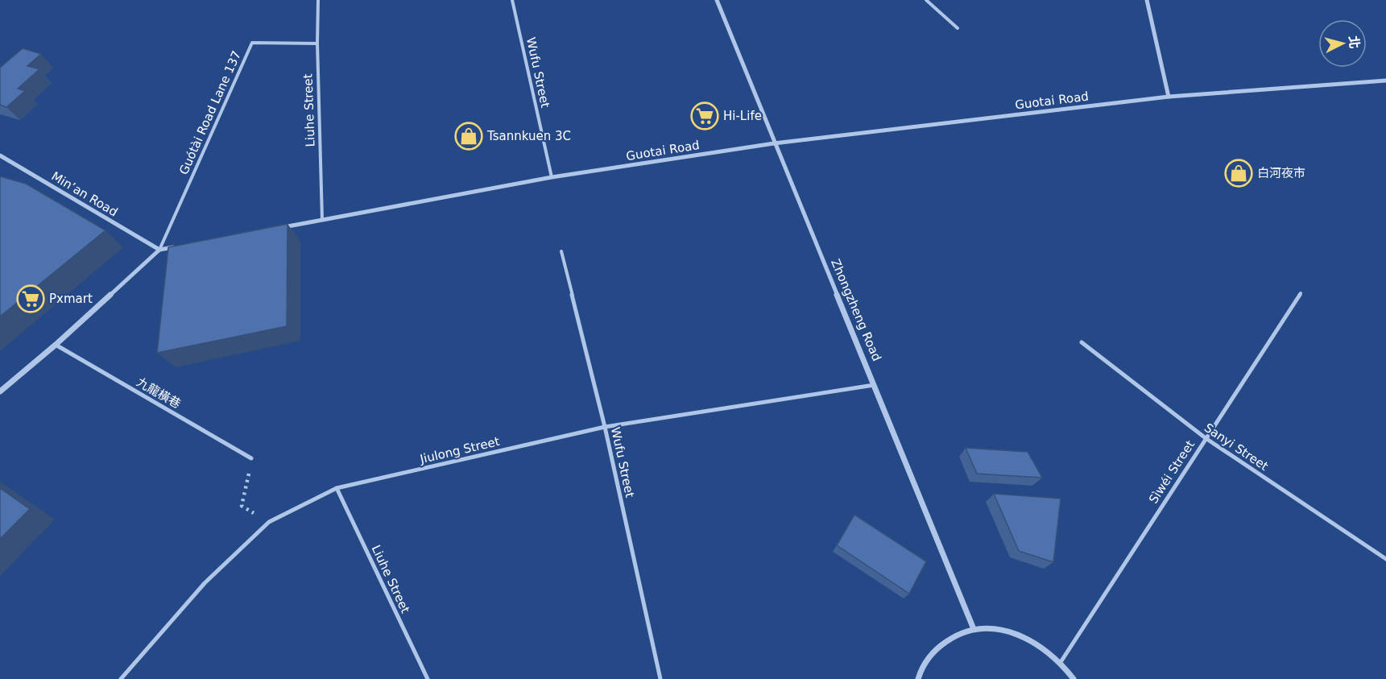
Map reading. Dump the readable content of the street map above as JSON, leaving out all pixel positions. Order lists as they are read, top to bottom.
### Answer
{
  "streets": {
    "street": ["Guotai Road", "Min’an Road", "Zhongzheng Road"],
    "lane": [
      "Wufu Street",
      "Liuhe Street",
      "Guótài Road Lane 137",
      "九龍橫巷",
      "Sanyi Street",
      "Jiulong Street",
      "Sìwéi Street"
    ]
  },
  "crossings": [
    ["Wufu Street", "Guotai Road"],
    ["Wufu Street", "Jiulong Street"],
    ["Guotai Road", "Liuhe Street"],
    ["Guotai Road", "Zhongzheng Road"],
    ["Liuhe Street", "Guótài Road Lane 137"],
    ["Liuhe Street", "Jiulong Street"],
    ["Guótài Road Lane 137", "Min’an Road"],
    ["Zhongzheng Road", "Jiulong Street"],
    ["Sanyi Street", "Sìwéi Street"]
  ],
  "places": {
    "supermarket": ["Hi-Life", "Pxmart"],
    "shop": ["Tsannkuen 3C", "白河夜市"]
  },
  "north": "right"
}
